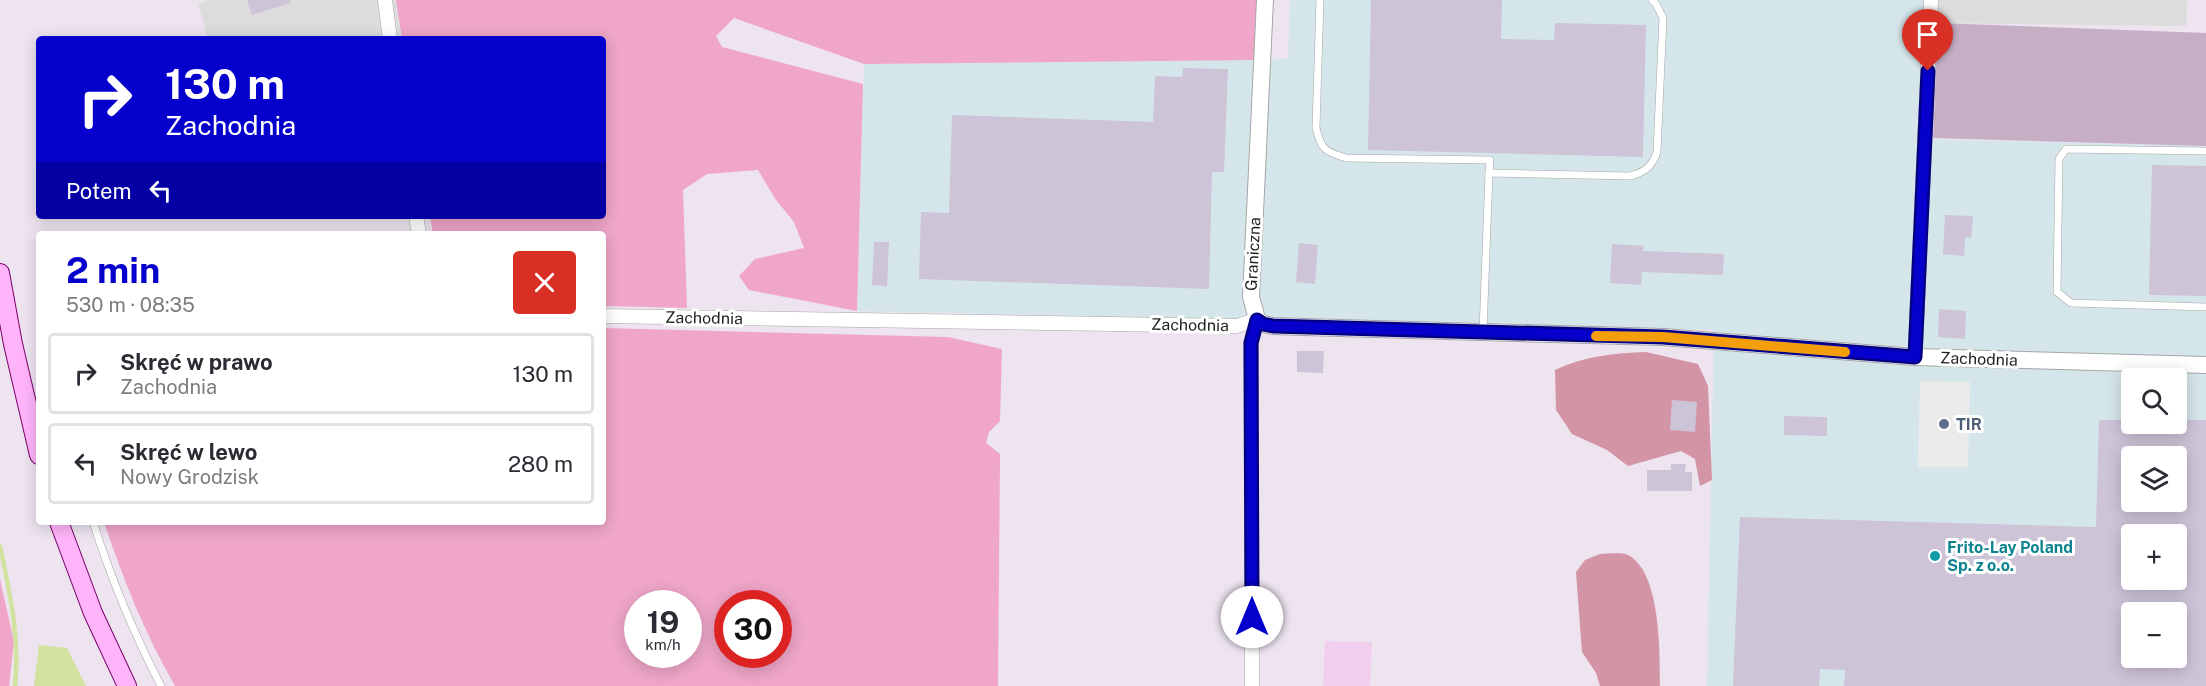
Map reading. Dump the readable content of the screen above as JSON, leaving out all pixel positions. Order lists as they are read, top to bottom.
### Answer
{
  "streets": {
    "street": ["Graniczna", "Zachodnia"]
  },
  "crossings": [
    ["Graniczna", "Zachodnia"]
  ],
  "places": ["TIR", "Frito-Lay Poland Sp. z o.o."],
  "page": {
    "turn": ["130 m", "Zachodnia"],
    "then": "Potem",
    "heading": ["2 min", "530 m · 08:35"],
    "list": [
      {
        "name": "Skręć w prawo",
        "note": "Zachodnia",
        "value": "130 m"
      },
      {
        "name": "Skręć w lewo",
        "note": "Nowy Grodzisk",
        "value": "280 m"
      }
    ],
    "map_buttons": ["+", "−"],
    "speed": "19 km/h",
    "limit": "30"
  }
}
